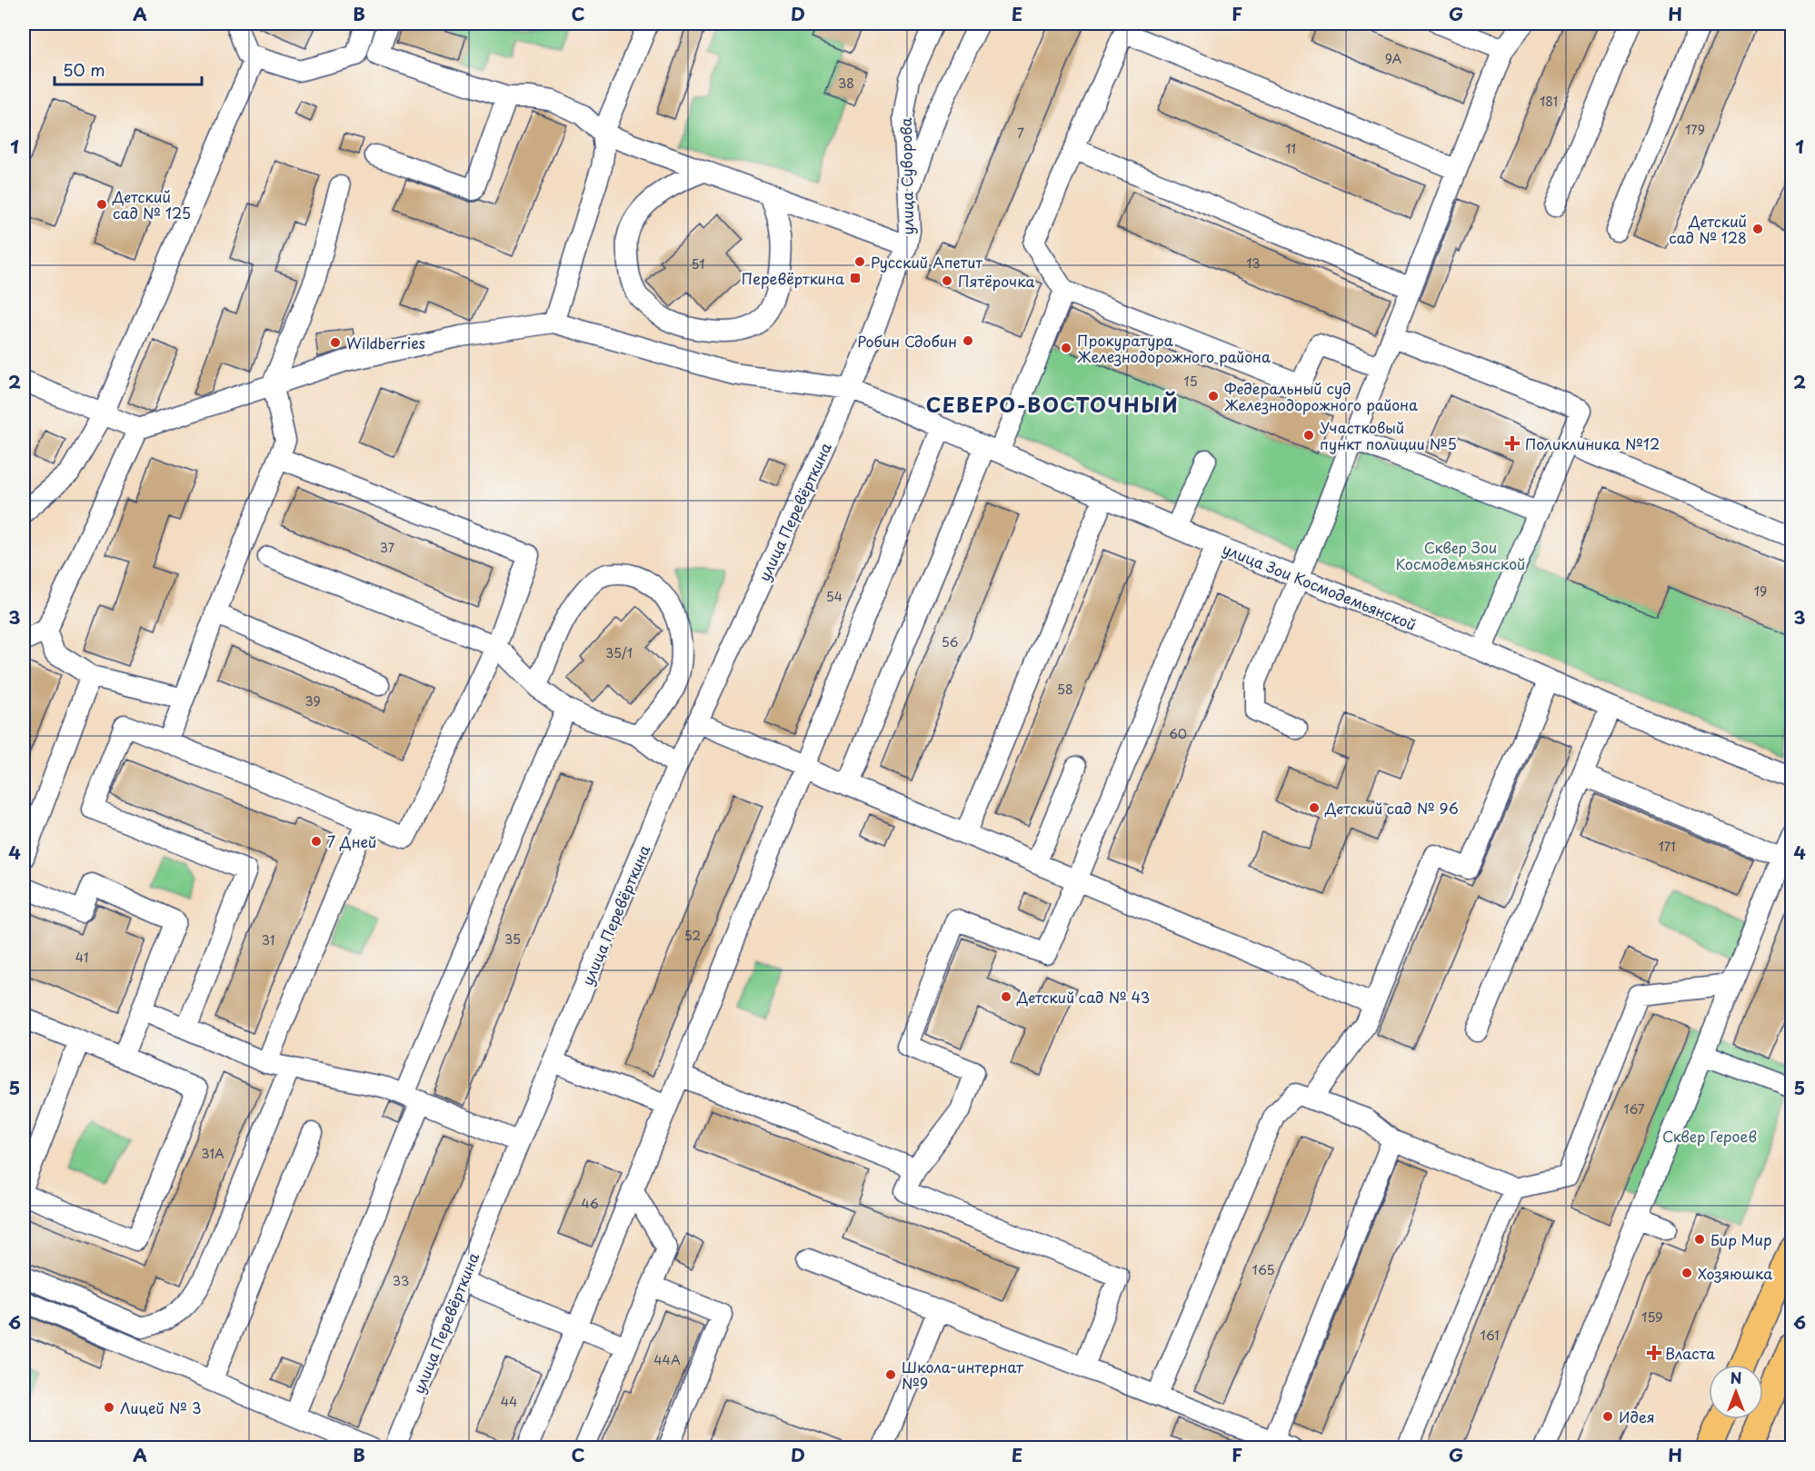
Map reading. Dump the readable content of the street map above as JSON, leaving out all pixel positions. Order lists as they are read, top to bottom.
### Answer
{
  "streets": {
    "street": ["улица Суворова", "улица Перевёрткина", "улица Зои Космодемьянской"]
  },
  "crossings": [
    ["улица Суворова", "улица Перевёрткина"],
    ["улица Суворова", "улица Зои Космодемьянской"],
    ["улица Перевёрткина", "улица Зои Космодемьянской"]
  ],
  "districts": ["СЕВЕРО-ВОСТОЧНЫЙ"],
  "parks": ["Сквер Зои Космодемьянской", "Сквер Героев"],
  "places": {
    "other": [
      "Детский сад № 125",
      "Детский сад № 128",
      "Русский Апетит",
      "Пятёрочка",
      "Робин Сдобин",
      "Wildberries",
      "Прокуратура Железнодорожного района",
      "Федеральный суд Железнодорожного района",
      "Участковый пункт полиции №5",
      "Детский сад № 96",
      "7 Дней",
      "Детский сад № 43",
      "Бир Мир",
      "Хозяюшка",
      "Школа-интернат №9",
      "Лицей № 3",
      "Идея"
    ],
    "transit": ["Перевёрткина"],
    "health": ["Поликлиника №12", "Власта"]
  },
  "house_numbers": [
    "9А",
    "38",
    "181",
    "179",
    "7",
    "11",
    "13",
    "51",
    "15",
    "37",
    "19",
    "54",
    "56",
    "35/1",
    "58",
    "39",
    "60",
    "171",
    "52",
    "35",
    "31",
    "41",
    "167",
    "31А",
    "46",
    "165",
    "33",
    "159",
    "161",
    "44А",
    "44"
  ],
  "scale_bar": "50 m",
  "north": "top",
  "grid": {
    "columns": [
      "A",
      "B",
      "C",
      "D",
      "E",
      "F",
      "G",
      "H"
    ],
    "rows": [
      "1",
      "2",
      "3",
      "4",
      "5",
      "6"
    ]
  }
}
